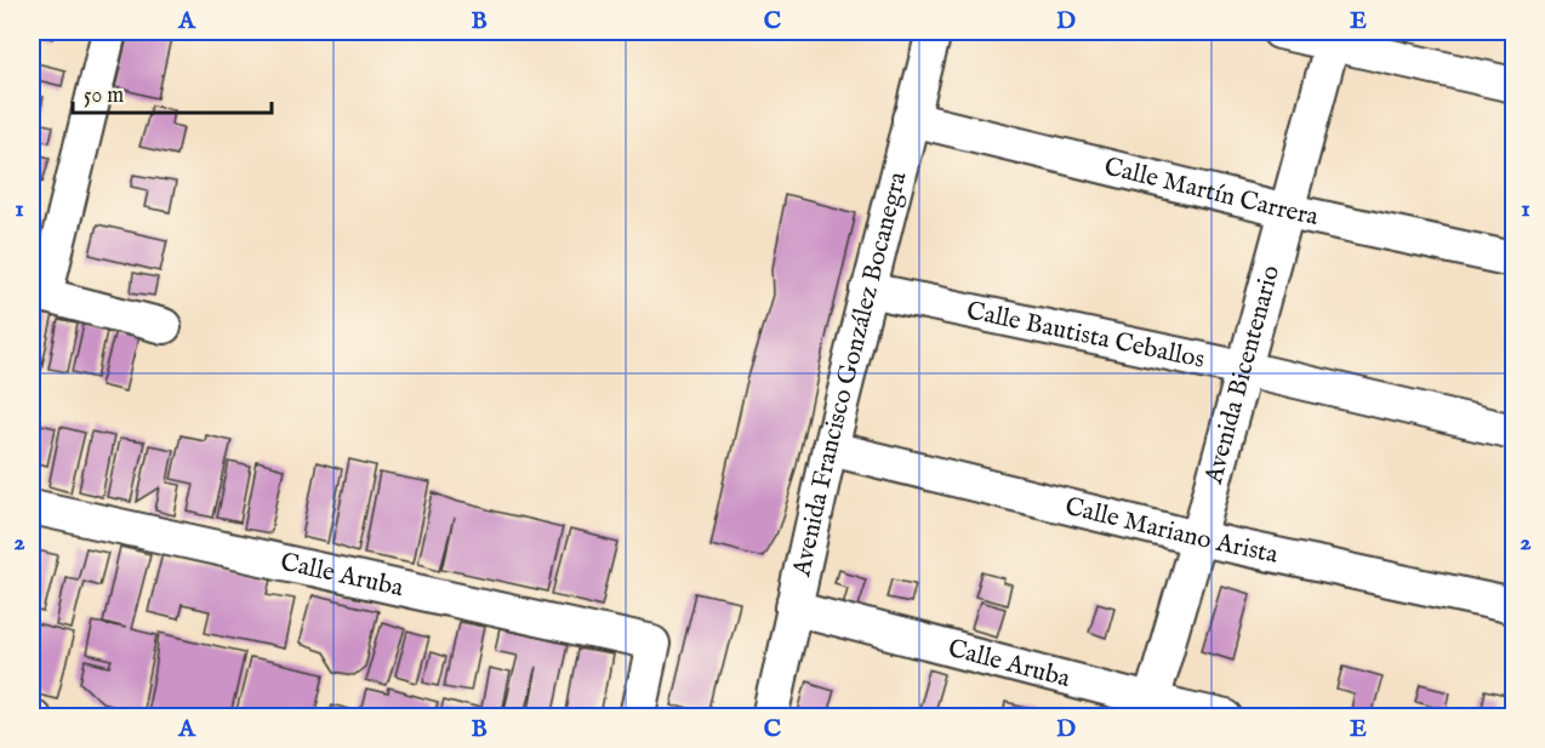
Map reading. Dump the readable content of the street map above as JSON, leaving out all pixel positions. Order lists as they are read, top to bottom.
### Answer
{
  "streets": {
    "street": [
      "Calle Martín Carrera",
      "Calle Bautista Ceballos",
      "Avenida Francisco González Bocanegra",
      "Avenida Bicentenario",
      "Calle Mariano Arista",
      "Calle Aruba"
    ]
  },
  "crossings": [
    ["Calle Martín Carrera", "Avenida Francisco González Bocanegra"],
    ["Calle Martín Carrera", "Avenida Bicentenario"],
    ["Calle Bautista Ceballos", "Avenida Francisco González Bocanegra"],
    ["Calle Bautista Ceballos", "Avenida Bicentenario"],
    ["Avenida Francisco González Bocanegra", "Calle Mariano Arista"],
    ["Avenida Francisco González Bocanegra", "Calle Aruba"],
    ["Avenida Bicentenario", "Calle Mariano Arista"],
    ["Avenida Bicentenario", "Calle Aruba"]
  ],
  "scale_bar": "50 m",
  "grid": {
    "columns": [
      "A",
      "B",
      "C",
      "D",
      "E"
    ],
    "rows": ["1", "2"]
  }
}
